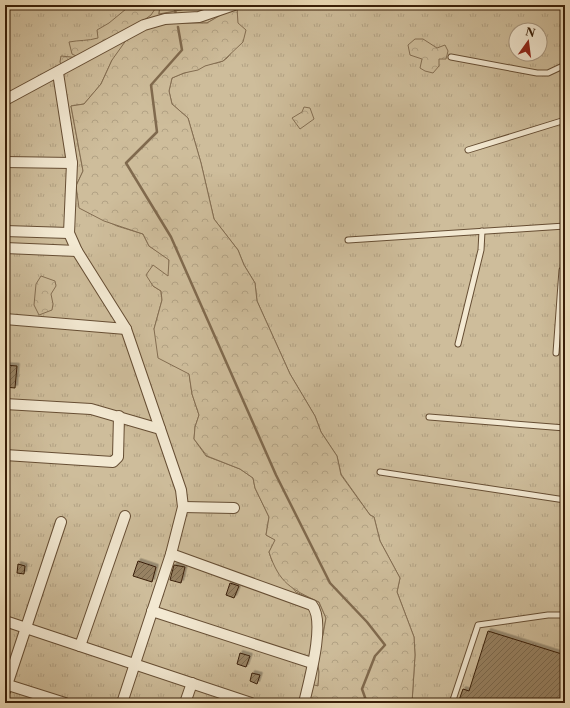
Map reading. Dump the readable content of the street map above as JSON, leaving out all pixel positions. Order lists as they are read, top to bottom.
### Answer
{
  "north": "top"
}
